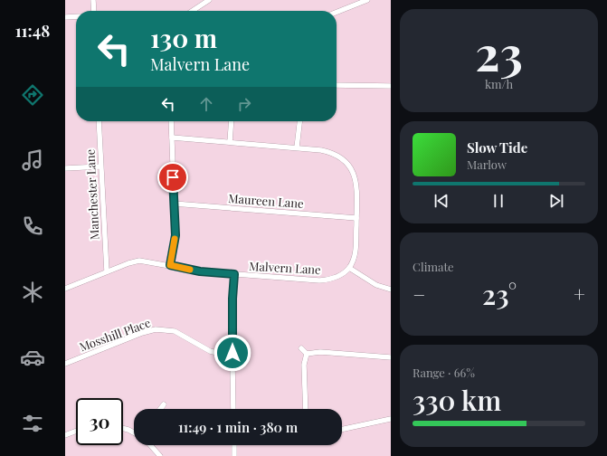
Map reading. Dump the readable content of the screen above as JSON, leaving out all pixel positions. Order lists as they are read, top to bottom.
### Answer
{
  "streets": {
    "street": [
      "Manchester Lane",
      "Maureen Lane",
      "Malvern Lane",
      "Mosshill Place"
    ]
  },
  "crossings": [
    ["Manchester Lane", "Malvern Lane"]
  ],
  "page": {
    "tabs": "11:48",
    "tile": [
      ["23", "km/h"],
      "Climate",
      ["Range · 66%", "330 km"]
    ],
    "turn": ["130 m", "Malvern Lane"],
    "song": ["Slow Tide", "Marlow"],
    "heat": ["−", "23°", "+"],
    "limit": "30",
    "trip": "11:49 · 1 min · 380 m"
  }
}
